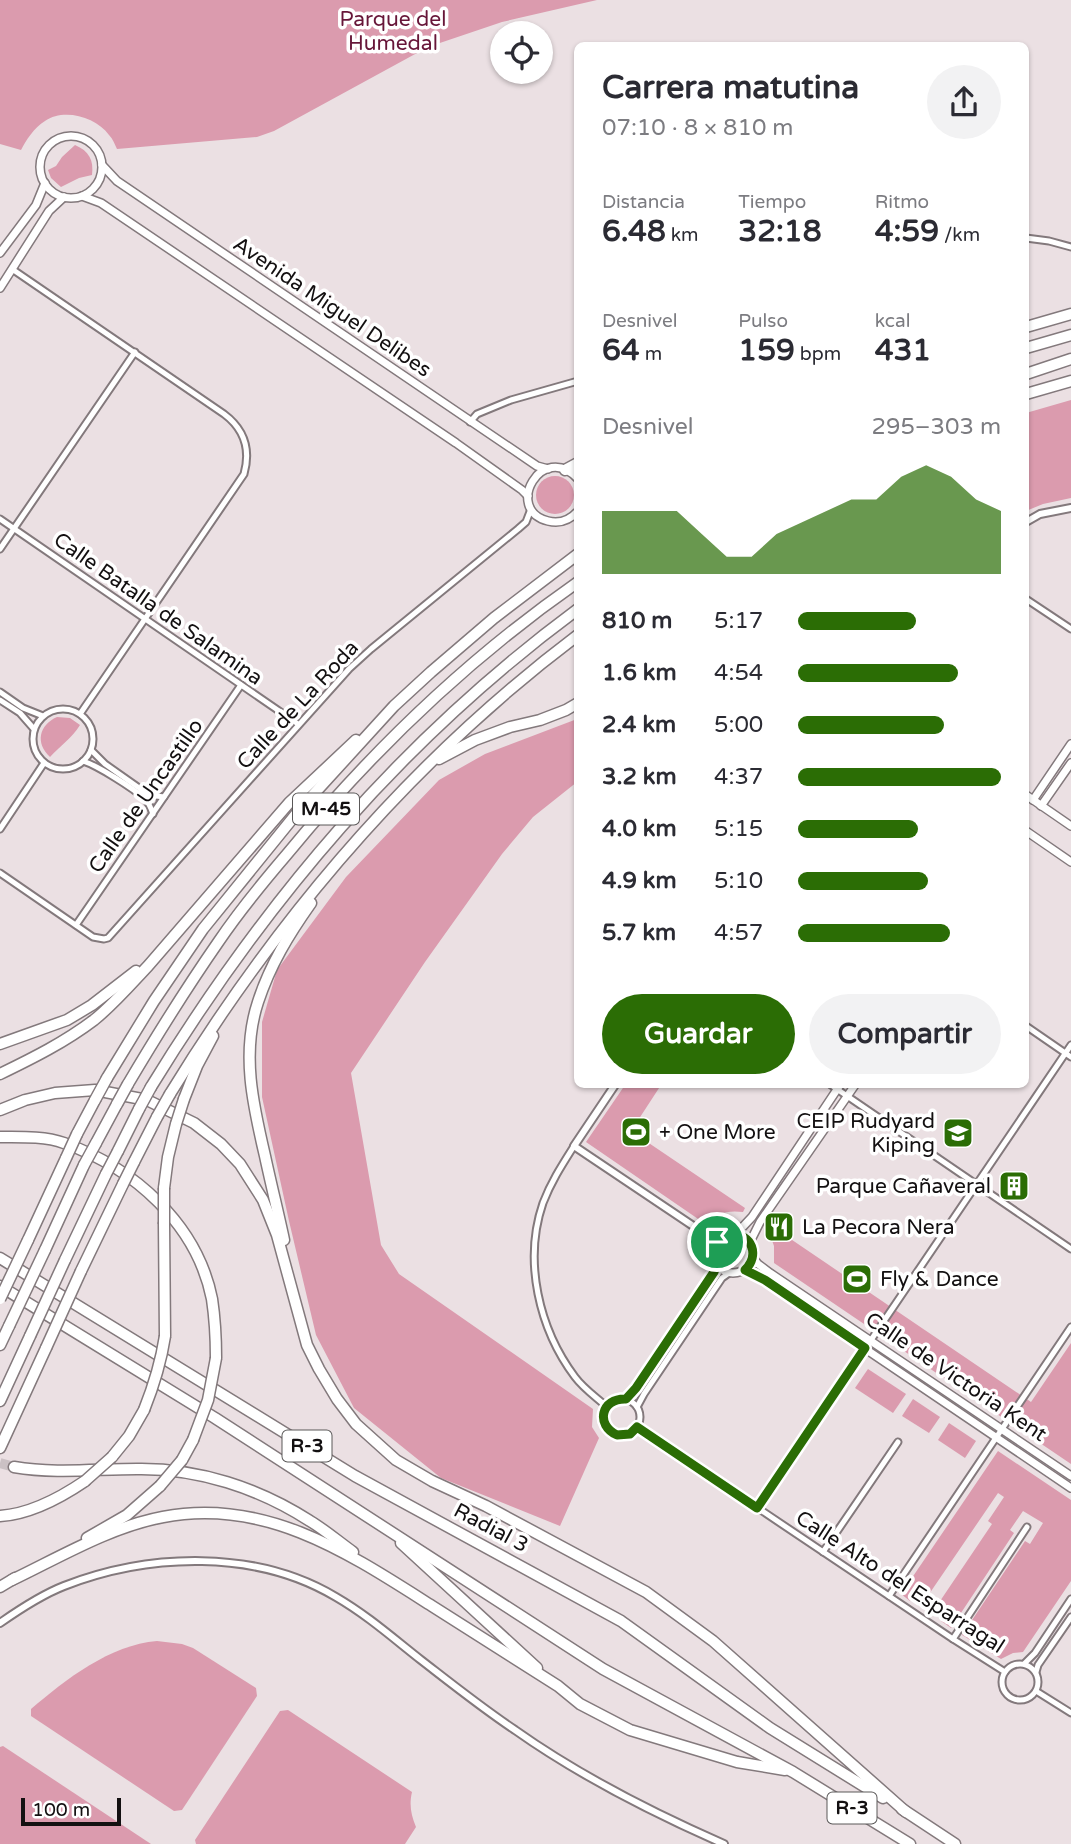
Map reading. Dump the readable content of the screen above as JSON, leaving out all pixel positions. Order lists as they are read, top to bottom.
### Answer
{
  "streets": {
    "highway": ["M-45", "R-3", "Radial 3"],
    "main road": ["Avenida Miguel Delibes", "Calle de Victoria Kent"],
    "street": [
      "Calle Batalla de Salamina",
      "Calle de La Roda",
      "Calle de Uncastillo",
      "Calle Alto del Esparragal"
    ]
  },
  "crossings": [
    ["Calle Batalla de Salamina", "Calle de La Roda"],
    ["Calle Batalla de Salamina", "Calle de Uncastillo"],
    ["Calle de La Roda", "Calle de Uncastillo"]
  ],
  "parks": ["Parque del Humedal"],
  "places": {
    "sports": ["+ One More", "Fly & Dance"],
    "school or university": ["CEIP Rudyard Kiping"],
    "building": ["Parque Cañaveral"],
    "restaurant": ["La Pecora Nera"]
  },
  "scale_bar": "100 m",
  "page": {
    "heading": ["Carrera matutina", "07:10 · 8 × 810 m"],
    "stats": [
      ["Distancia", "6.48 km"],
      ["Tiempo", "32:18"],
      ["Ritmo", "4:59 /km"],
      ["Desnivel", "64 m"],
      ["Pulso", "159 bpm"],
      ["kcal", "431"]
    ],
    "chart": ["Desnivel", "295–303 m"],
    "list": [
      {
        "name": "810 m",
        "note": "5:17"
      },
      {
        "name": "1.6 km",
        "note": "4:54"
      },
      {
        "name": "2.4 km",
        "note": "5:00"
      },
      {
        "name": "3.2 km",
        "note": "4:37"
      },
      {
        "name": "4.0 km",
        "note": "5:15"
      },
      {
        "name": "4.9 km",
        "note": "5:10"
      },
      {
        "name": "5.7 km",
        "note": "4:57"
      }
    ],
    "buttons": ["Guardar", "Compartir"],
    "scale": "100 m"
  }
}
